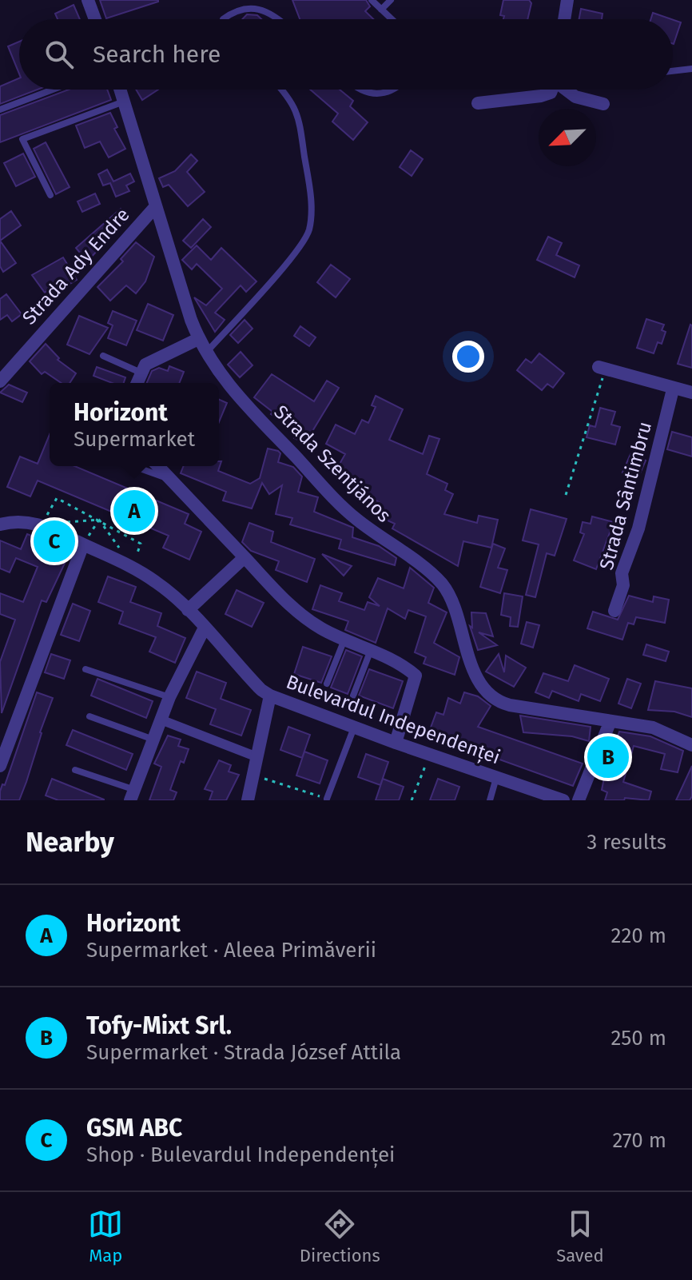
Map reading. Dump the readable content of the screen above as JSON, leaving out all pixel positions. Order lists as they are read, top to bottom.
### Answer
{
  "streets": {
    "street": [
      "Strada Ady Endre",
      "Strada Szentjános",
      "Strada Sântimbru",
      "Bulevardul Independenței"
    ]
  },
  "crossings": [
    ["Strada Ady Endre", "Strada Szentjános"]
  ],
  "north": "bottom left",
  "page": {
    "search": "Search here",
    "popup": ["Horizont", "Supermarket"],
    "pins": ["A", "C", "B"],
    "heading": ["Nearby", "3 results"],
    "list": [
      {
        "mark": "A",
        "name": "Horizont",
        "note": "Supermarket · Aleea Primăverii",
        "value": "220 m"
      },
      {
        "mark": "B",
        "name": "Tofy-Mixt Srl.",
        "note": "Supermarket · Strada József Attila",
        "value": "250 m"
      },
      {
        "mark": "C",
        "name": "GSM ABC",
        "note": "Shop · Bulevardul Independenței",
        "value": "270 m"
      }
    ],
    "nav": ["Map", "Directions", "Saved"]
  }
}
